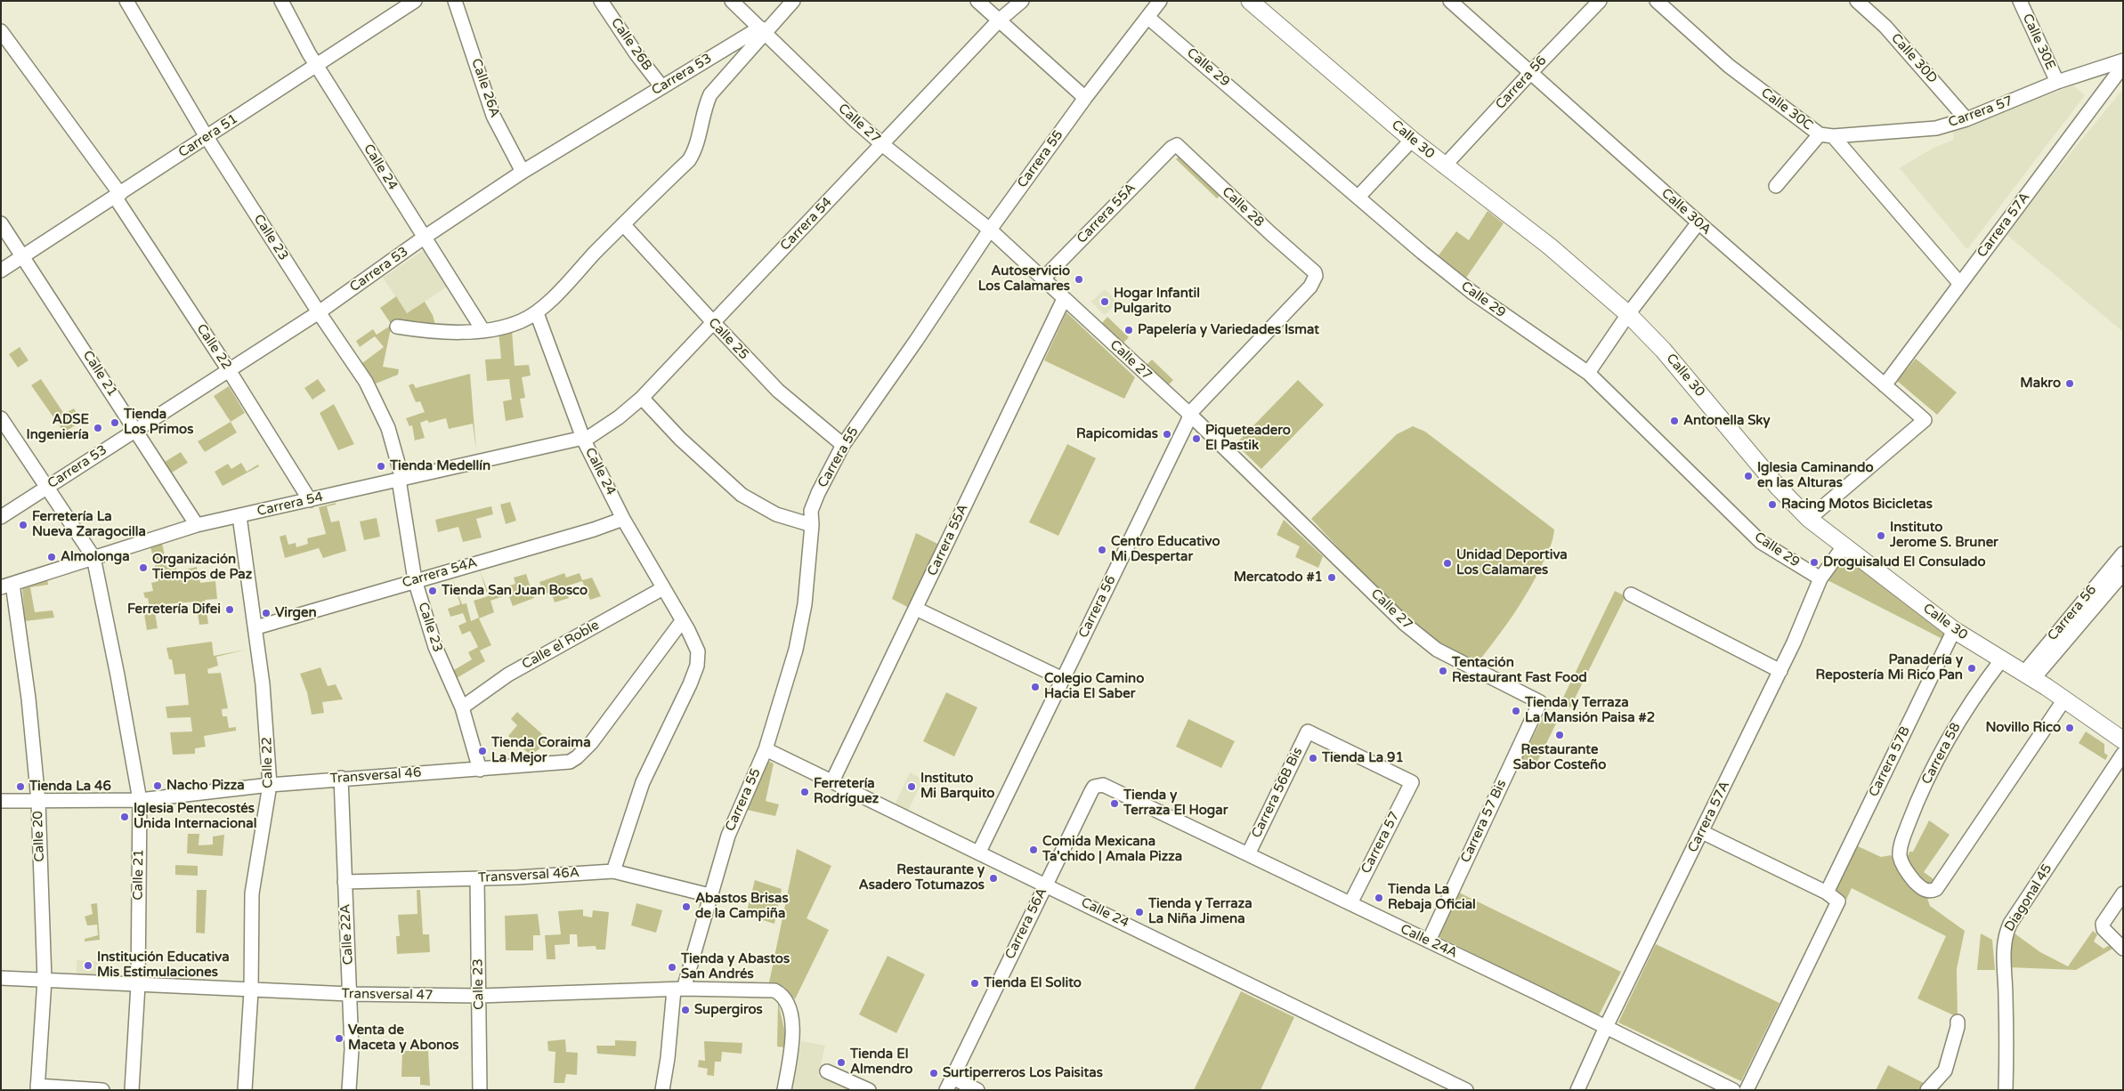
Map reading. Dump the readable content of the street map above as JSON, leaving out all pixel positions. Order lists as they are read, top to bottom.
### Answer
{
  "streets": {
    "main road": ["Calle 30"],
    "street": [
      "Calle 30E",
      "Calle 26B",
      "Calle 30D",
      "Calle 29",
      "Carrera 53",
      "Carrera 56",
      "Calle 26A",
      "Calle 30C",
      "Carrera 57",
      "Calle 27",
      "Carrera 51",
      "Carrera 55",
      "Calle 24",
      "Calle 28",
      "Calle 30A",
      "Carrera 55A",
      "Carrera 54",
      "Carrera 57A",
      "Calle 23",
      "Calle 25",
      "Calle 22",
      "Calle 21",
      "Carrera 54A",
      "Calle el Roble",
      "Carrera 58",
      "Carrera 57B",
      "Transversal 46",
      "Carrera 56B Bis",
      "Carrera 57 Bis",
      "Calle 20",
      "Transversal 46A",
      "Diagonal 45",
      "Carrera 56A",
      "Calle 22A",
      "Calle 24A",
      "Transversal 47"
    ]
  },
  "crossings": [
    ["Calle 30E", "Carrera 57"],
    ["Calle 26B", "Carrera 53"],
    ["Calle 30D", "Carrera 57"],
    ["Calle 29", "Carrera 55"],
    ["Calle 29", "Carrera 57A"],
    ["Carrera 53", "Calle 26A"],
    ["Carrera 53", "Calle 27"],
    ["Carrera 53", "Calle 24"],
    ["Carrera 53", "Calle 23"],
    ["Carrera 53", "Calle 25"],
    ["Carrera 53", "Calle 22"],
    ["Carrera 53", "Calle 21"],
    ["Carrera 56", "Calle 27"],
    ["Carrera 56", "Calle 30"],
    ["Carrera 56", "Calle 24"],
    ["Carrera 56", "Calle 28"],
    ["Carrera 56", "Calle 30A"],
    ["Calle 30C", "Carrera 57"],
    ["Calle 30C", "Carrera 57A"],
    ["Carrera 57", "Carrera 56B Bis"],
    ["Carrera 57", "Calle 24A"],
    ["Calle 27", "Carrera 55"],
    ["Calle 27", "Carrera 55A"],
    ["Calle 27", "Carrera 54"],
    ["Calle 27", "Carrera 57 Bis"],
    ["Carrera 51", "Calle 24"],
    ["Carrera 51", "Calle 23"],
    ["Carrera 51", "Calle 22"],
    ["Carrera 51", "Calle 21"],
    ["Calle 30", "Calle 30A"],
    ["Calle 30", "Carrera 57A"],
    ["Calle 30", "Carrera 58"],
    ["Calle 30", "Carrera 57B"],
    ["Carrera 55", "Calle 24"],
    ["Carrera 55", "Calle 25"],
    ["Carrera 55", "Transversal 46A"],
    ["Carrera 55", "Transversal 47"],
    ["Calle 24", "Carrera 55A"],
    ["Calle 24", "Carrera 54"],
    ["Calle 24", "Carrera 54A"],
    ["Calle 24", "Calle el Roble"],
    ["Calle 24", "Transversal 46"],
    ["Calle 24", "Transversal 46A"],
    ["Calle 24", "Carrera 56A"],
    ["Calle 28", "Carrera 55A"],
    ["Calle 30A", "Carrera 57A"],
    ["Carrera 54", "Calle 23"],
    ["Carrera 54", "Calle 25"],
    ["Carrera 54", "Calle 22"],
    ["Carrera 54", "Calle 21"],
    ["Carrera 54", "Calle 20"],
    ["Carrera 57A", "Calle 24A"],
    ["Calle 23", "Carrera 54A"],
    ["Calle 23", "Calle el Roble"],
    ["Calle 23", "Transversal 46"],
    ["Calle 23", "Transversal 46A"],
    ["Calle 23", "Transversal 47"],
    ["Calle 22", "Carrera 54A"],
    ["Calle 22", "Transversal 46"],
    ["Calle 22", "Transversal 47"],
    ["Calle 21", "Transversal 46"],
    ["Calle 21", "Transversal 47"],
    ["Transversal 46", "Calle 20"],
    ["Transversal 46", "Calle 22A"],
    ["Carrera 56B Bis", "Calle 24A"],
    ["Carrera 57 Bis", "Calle 24A"],
    ["Calle 20", "Transversal 47"],
    ["Transversal 46A", "Calle 22A"],
    ["Carrera 56A", "Calle 24A"],
    ["Calle 22A", "Transversal 47"]
  ],
  "places": [
    "Autoservicio Los Calamares",
    "Hogar Infantil Pulgarito",
    "Papelería y Variedades Ismat",
    "Makro",
    "Antonella Sky",
    "Tienda Los Primos",
    "ADSE Ingeniería",
    "Rapicomidas",
    "Piqueteadero El Pastik",
    "Tienda Medellín",
    "Iglesia Caminando en las Alturas",
    "Racing Motos Bicicletas",
    "Ferretería La Nueva Zaragocilla",
    "Instituto Jerome S. Bruner",
    "Centro Educativo Mi Despertar",
    "Almolonga",
    "Droguisalud El Consulado",
    "Unidad Deportiva Los Calamares",
    "Organización Tiempos de Paz",
    "Mercatodo #1",
    "Tienda San Juan Bosco",
    "Ferretería Difei",
    "Virgen",
    "Panadería y Repostería Mi Rico Pan",
    "Tentación Restaurant Fast Food",
    "Colegio Camino Hacia El Saber",
    "Tienda y Terraza La Mansión Paisa #2",
    "Novillo Rico",
    "Restaurante Sabor Costeño",
    "Tienda Coraima La Mejor",
    "Tienda La 91",
    "Nacho Pizza",
    "Tienda La 46",
    "Instituto Mi Barquito",
    "Ferretería Rodríguez",
    "Tienda y Terraza El Hogar",
    "Iglesia Pentecostés Unida Internacional",
    "Comida Mexicana Ta'chido | Amala Pizza",
    "Restaurante y Asadero Totumazos",
    "Tienda La Rebaja Oficial",
    "Abastos Brisas de la Campiña",
    "Tienda y Terraza La Niña Jimena",
    "Institución Educativa Mis Estimulaciones",
    "Tienda y Abastos San Andrés",
    "Tienda El Solito",
    "Supergiros",
    "Venta de Maceta y Abonos",
    "Tienda El Almendro",
    "Surtiperreros Los Paisitas"
  ]
}
